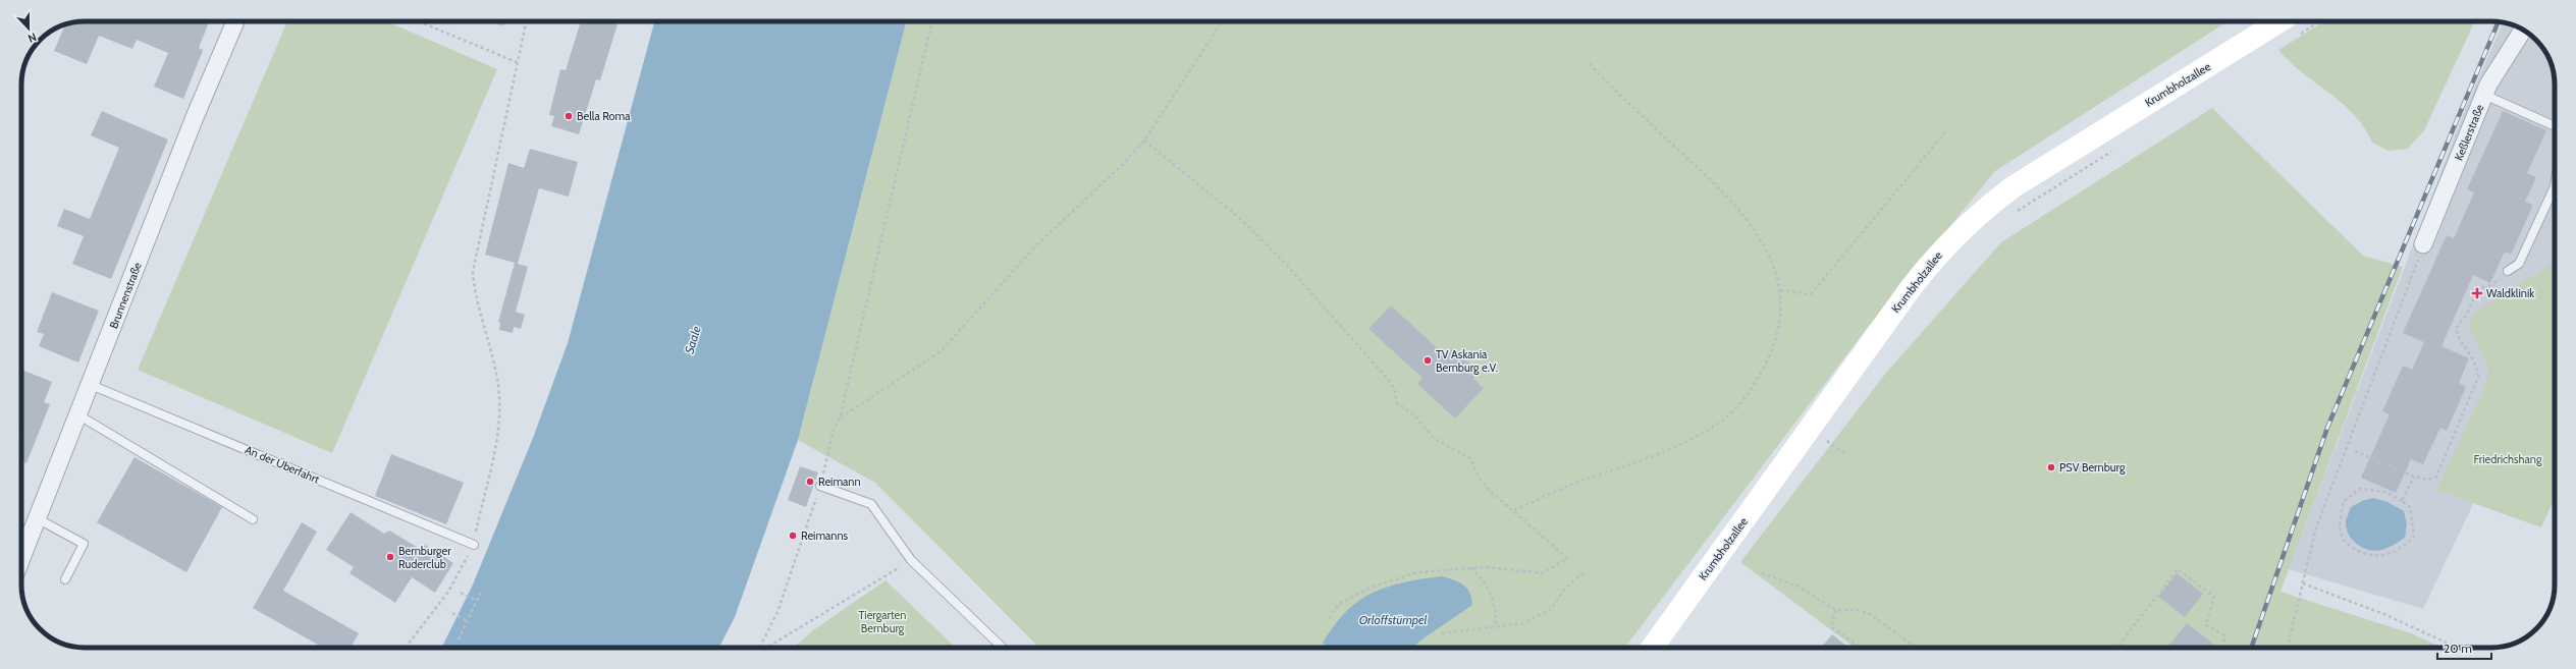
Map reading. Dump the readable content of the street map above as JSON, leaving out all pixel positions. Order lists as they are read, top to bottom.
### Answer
{
  "streets": {
    "street": ["Krumbholzallee", "Keßlerstraße", "Brunnenstraße"],
    "lane": ["An der Überfahrt"]
  },
  "crossings": [
    ["Brunnenstraße", "An der Überfahrt"]
  ],
  "water": ["Saale", "Orloffstümpel"],
  "parks": ["Friedrichshang", "Tiergarten Bernburg"],
  "places": {
    "other": [
      "Bella Roma",
      "TV Askania Bernburg e.V.",
      "PSV Bernburg",
      "Reimann",
      "Reimanns",
      "Bernburger Ruderclub"
    ],
    "health": ["Waldklinik"]
  },
  "scale_bar": "20 m",
  "north": "bottom"
}
